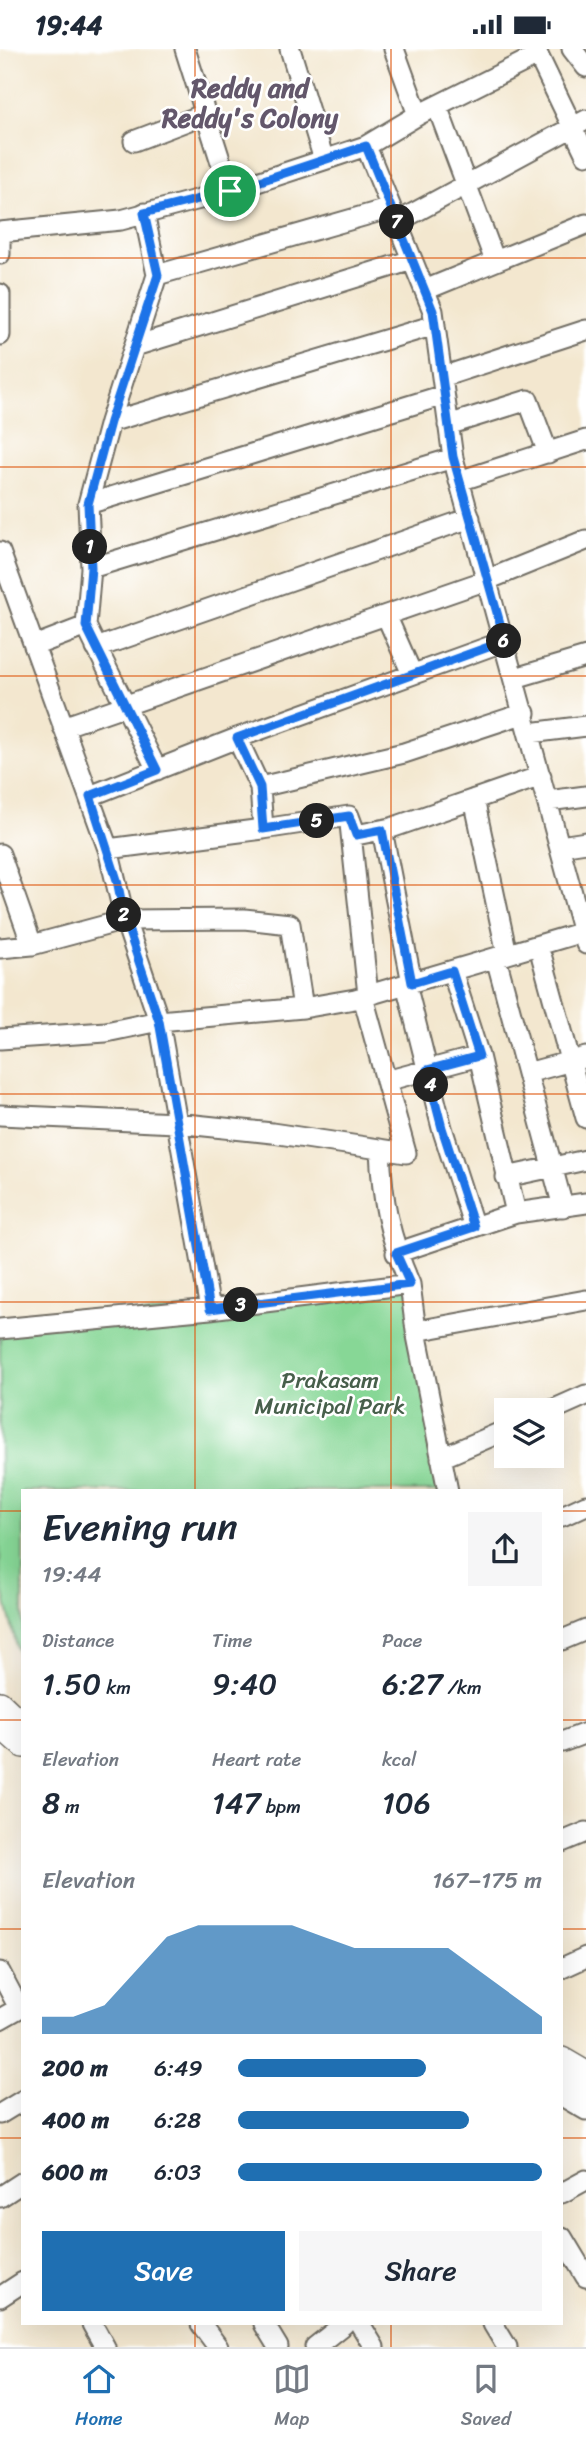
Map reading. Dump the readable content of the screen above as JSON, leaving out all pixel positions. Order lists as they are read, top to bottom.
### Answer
{
  "districts": ["Reddy and Reddy's Colony"],
  "parks": ["Prakasam Municipal Park"],
  "page": {
    "status": "19:44",
    "pins": [
      "7",
      "1",
      "6",
      "5",
      "2",
      "4",
      "3"
    ],
    "heading": ["Evening run", "19:44"],
    "stats": [
      ["Distance", "1.50 km"],
      ["Time", "9:40"],
      ["Pace", "6:27 /km"],
      ["Elevation", "8 m"],
      ["Heart rate", "147 bpm"],
      ["kcal", "106"]
    ],
    "chart": ["Elevation", "167–175 m"],
    "list": [
      {
        "name": "200 m",
        "note": "6:49"
      },
      {
        "name": "400 m",
        "note": "6:28"
      },
      {
        "name": "600 m",
        "note": "6:03"
      }
    ],
    "buttons": ["Save", "Share"],
    "tabs": ["Home", "Map", "Saved"]
  }
}
